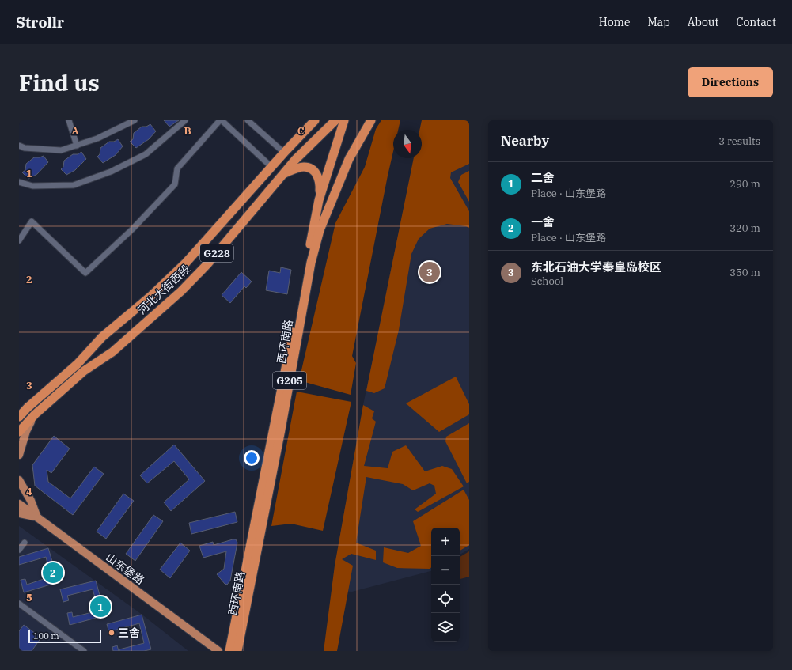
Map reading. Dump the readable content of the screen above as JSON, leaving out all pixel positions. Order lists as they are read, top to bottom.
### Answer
{
  "streets": {
    "highway": [
      "G228",
      "河北大街西段",
      "西环南路",
      "G205"
    ],
    "main road": ["山东堡路"]
  },
  "places": ["三舍"],
  "scale_bar": "100 m",
  "north": "bottom",
  "page": {
    "header": "Strollr",
    "nav": [
      "Home",
      "Map",
      "About",
      "Contact"
    ],
    "buttons": "Directions",
    "title": "Find us",
    "heading": ["Nearby", "3 results"],
    "list": [
      {
        "mark": "1",
        "name": "二舍",
        "note": "Place · 山东堡路",
        "value": "290 m"
      },
      {
        "mark": "2",
        "name": "一舍",
        "note": "Place · 山东堡路",
        "value": "320 m"
      },
      {
        "mark": "3",
        "name": "东北石油大学秦皇岛校区",
        "note": "School",
        "value": "350 m"
      }
    ],
    "pins": ["3", "2", "1"],
    "map_buttons": ["+", "−"],
    "scale": "100 m"
  },
  "grid": {
    "columns": ["A", "B", "C"],
    "rows": [
      "1",
      "2",
      "3",
      "4",
      "5"
    ]
  }
}
